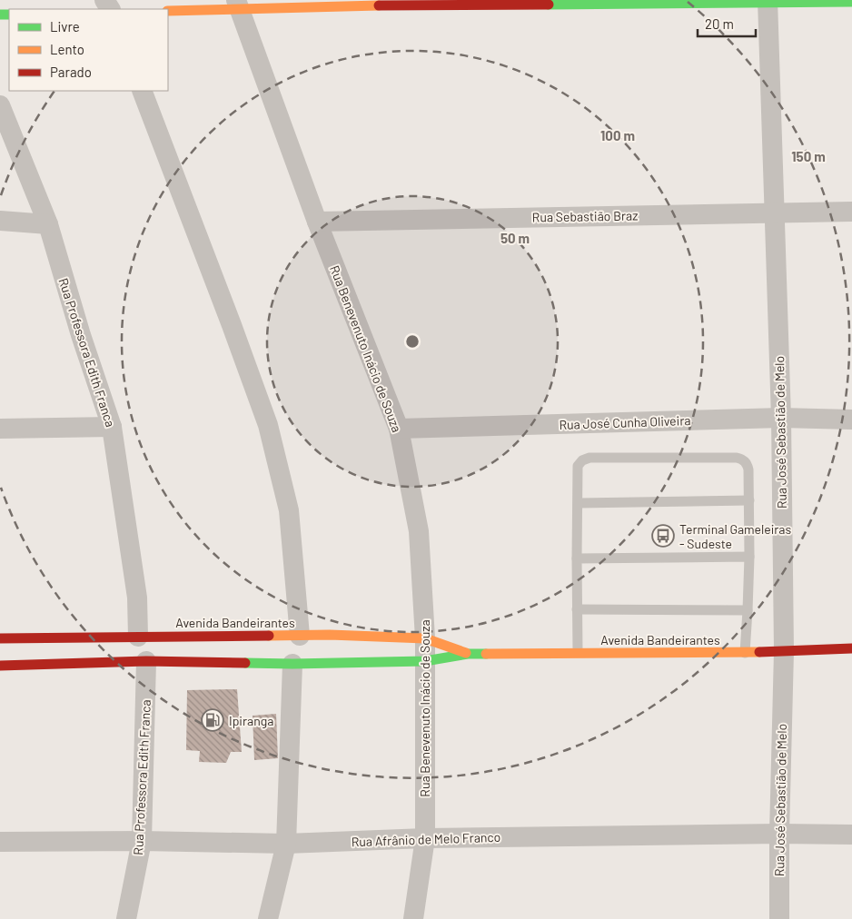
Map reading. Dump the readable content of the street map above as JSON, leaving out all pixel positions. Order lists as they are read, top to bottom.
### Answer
{
  "streets": {
    "main road": ["Avenida Bandeirantes"],
    "street": [
      "Rua Sebastião Braz",
      "Rua Benevenuto Inácio de Souza",
      "Rua Professora Edith Franca",
      "Rua José Cunha Oliveira",
      "Rua José Sebastião de Melo",
      "Rua Afrânio de Melo Franco"
    ]
  },
  "crossings": [
    ["Rua Sebastião Braz", "Rua Benevenuto Inácio de Souza"],
    ["Rua Sebastião Braz", "Rua José Sebastião de Melo"],
    ["Rua Benevenuto Inácio de Souza", "Rua José Cunha Oliveira"],
    ["Rua Benevenuto Inácio de Souza", "Avenida Bandeirantes"],
    ["Rua Benevenuto Inácio de Souza", "Rua Afrânio de Melo Franco"],
    ["Rua Professora Edith Franca", "Avenida Bandeirantes"],
    ["Rua Professora Edith Franca", "Rua Afrânio de Melo Franco"],
    ["Rua José Cunha Oliveira", "Rua José Sebastião de Melo"],
    ["Rua José Sebastião de Melo", "Avenida Bandeirantes"],
    ["Rua José Sebastião de Melo", "Rua Afrânio de Melo Franco"]
  ],
  "places": {
    "bus stop": ["Terminal Gameleiras - Sudeste"],
    "fuel station": ["Ipiranga"]
  },
  "legend": ["Livre", "Lento", "Parado"],
  "scale_bar": "20 m",
  "rings": ["100 m", "150 m", "50 m"]
}
